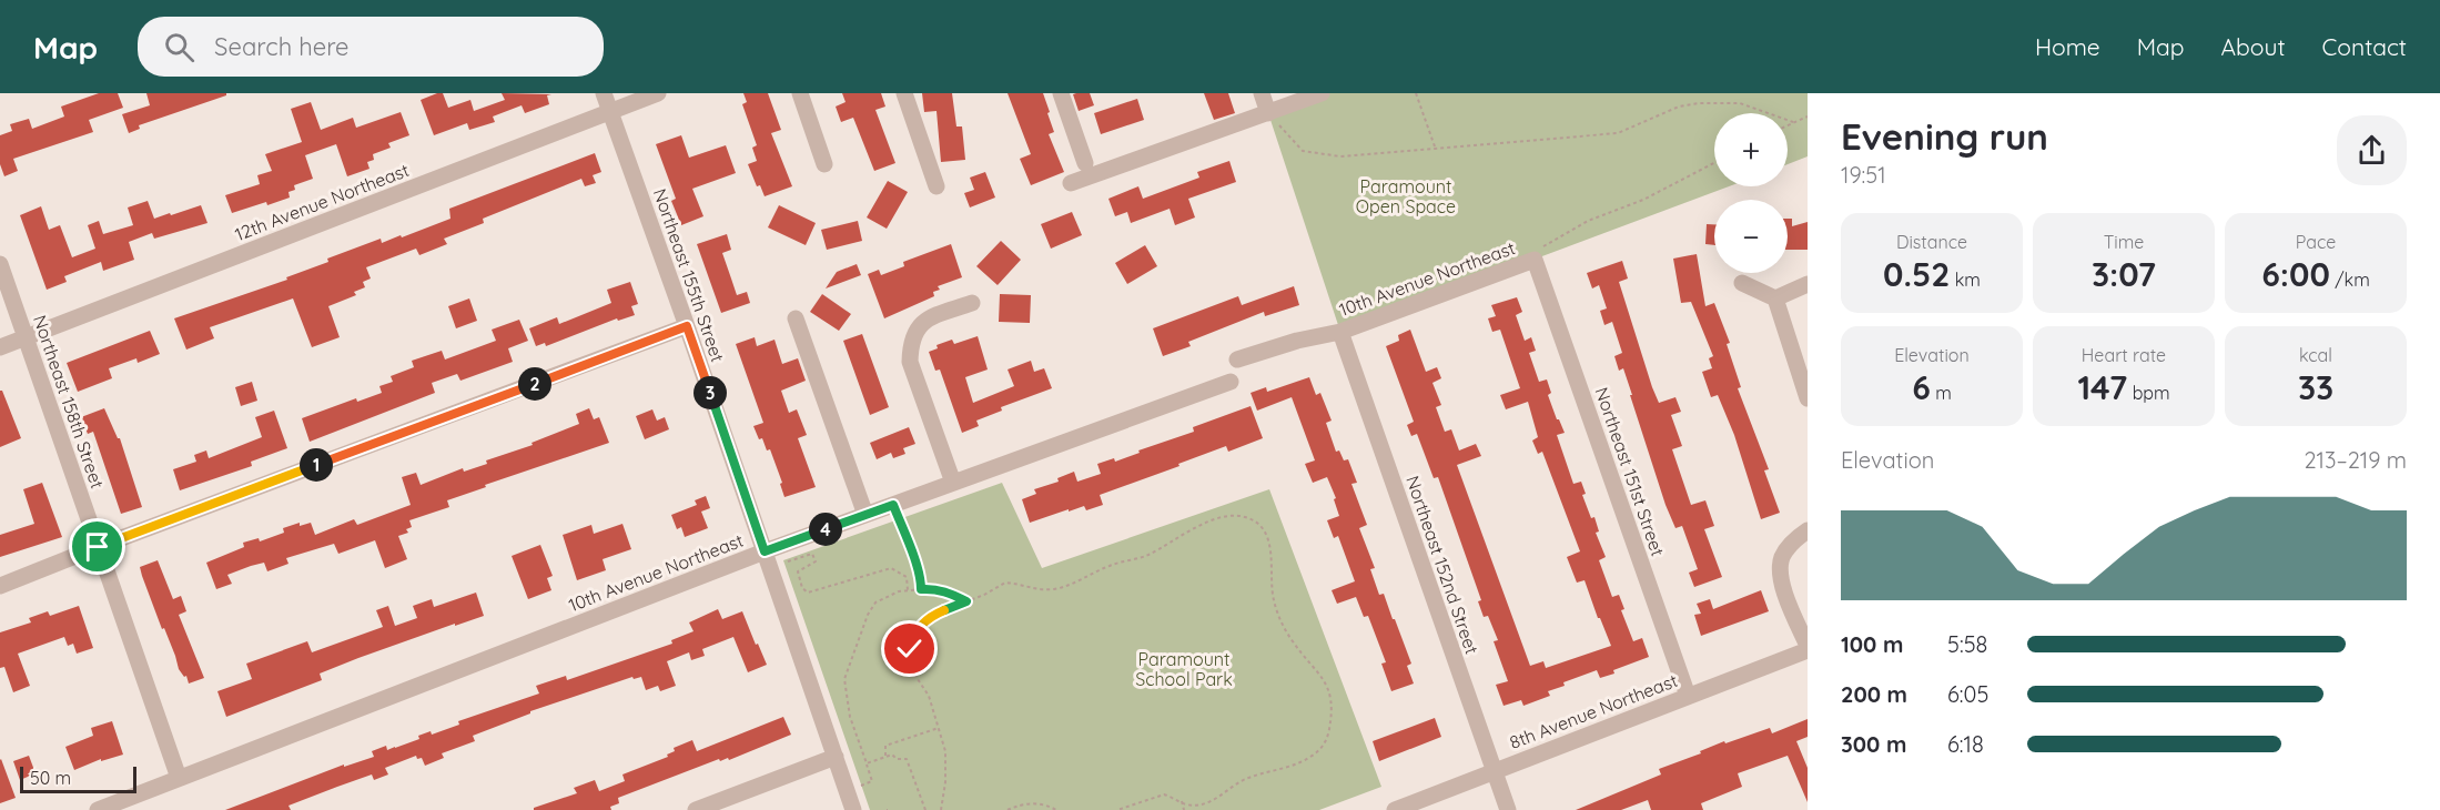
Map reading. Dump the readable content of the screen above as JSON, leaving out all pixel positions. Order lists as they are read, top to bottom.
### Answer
{
  "streets": {
    "street": [
      "12th Avenue Northeast",
      "Northeast 155th Street",
      "10th Avenue Northeast",
      "Northeast 158th Street",
      "Northeast 151st Street",
      "Northeast 152nd Street",
      "8th Avenue Northeast"
    ]
  },
  "crossings": [
    ["12th Avenue Northeast", "Northeast 155th Street"],
    ["12th Avenue Northeast", "Northeast 158th Street"],
    ["Northeast 155th Street", "10th Avenue Northeast"],
    ["10th Avenue Northeast", "Northeast 158th Street"],
    ["10th Avenue Northeast", "Northeast 151st Street"],
    ["10th Avenue Northeast", "Northeast 152nd Street"],
    ["Northeast 151st Street", "8th Avenue Northeast"],
    ["Northeast 152nd Street", "8th Avenue Northeast"]
  ],
  "parks": ["Paramount Open Space", "Paramount School Park"],
  "scale_bar": "50 m",
  "page": {
    "header": "Map",
    "search": "Search here",
    "nav": [
      "Home",
      "Map",
      "About",
      "Contact"
    ],
    "heading": ["Evening run", "19:51"],
    "map_buttons": ["+", "−"],
    "stats": [
      ["Distance", "0.52 km"],
      ["Time", "3:07"],
      ["Pace", "6:00 /km"],
      ["Elevation", "6 m"],
      ["Heart rate", "147 bpm"],
      ["kcal", "33"]
    ],
    "pins": [
      "2",
      "3",
      "1",
      "4"
    ],
    "chart": ["Elevation", "213–219 m"],
    "list": [
      {
        "name": "100 m",
        "note": "5:58"
      },
      {
        "name": "200 m",
        "note": "6:05"
      },
      {
        "name": "300 m",
        "note": "6:18"
      }
    ],
    "scale": "50 m"
  }
}
